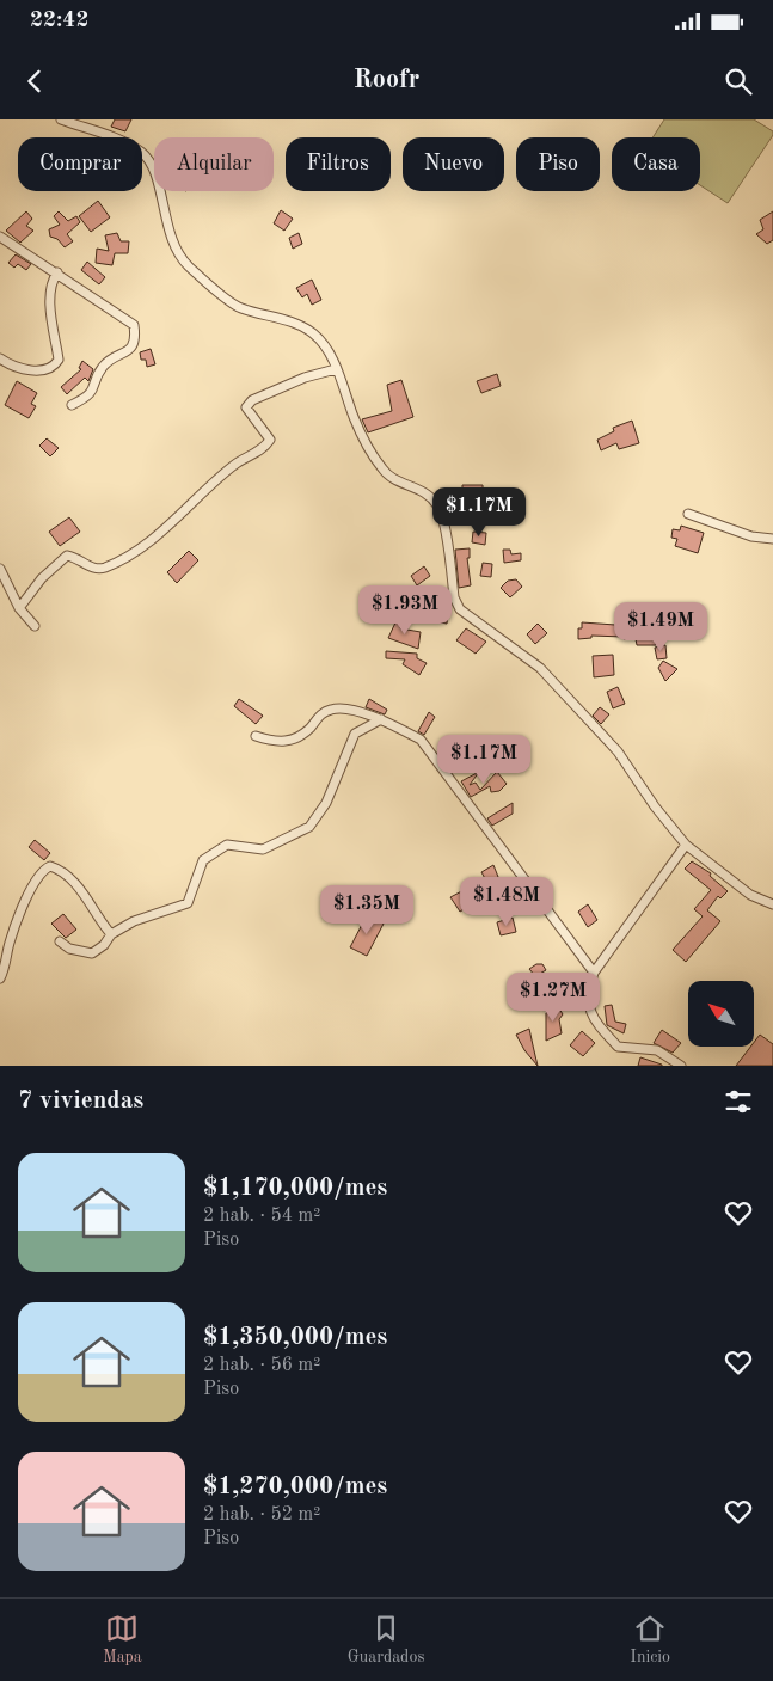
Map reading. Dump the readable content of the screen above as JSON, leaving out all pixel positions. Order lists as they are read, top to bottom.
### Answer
{
  "north": "top left",
  "page": {
    "status": "22:42",
    "header": "Roofr",
    "chip": [
      "Comprar",
      "Alquilar",
      "Filtros",
      "Nuevo",
      "Piso",
      "Casa"
    ],
    "price": [
      "$1.17M",
      "$1.93M",
      "$1.49M",
      "$1.17M",
      "$1.48M",
      "$1.35M",
      "$1.27M"
    ],
    "heading": "7 viviendas",
    "list": [
      {
        "name": "$1,170,000/mes",
        "note": "2 hab. · 54 m² · Piso"
      },
      {
        "name": "$1,350,000/mes",
        "note": "2 hab. · 56 m² · Piso"
      },
      {
        "name": "$1,270,000/mes",
        "note": "2 hab. · 52 m² · Piso"
      }
    ],
    "tabs": ["Mapa", "Guardados", "Inicio"]
  }
}
